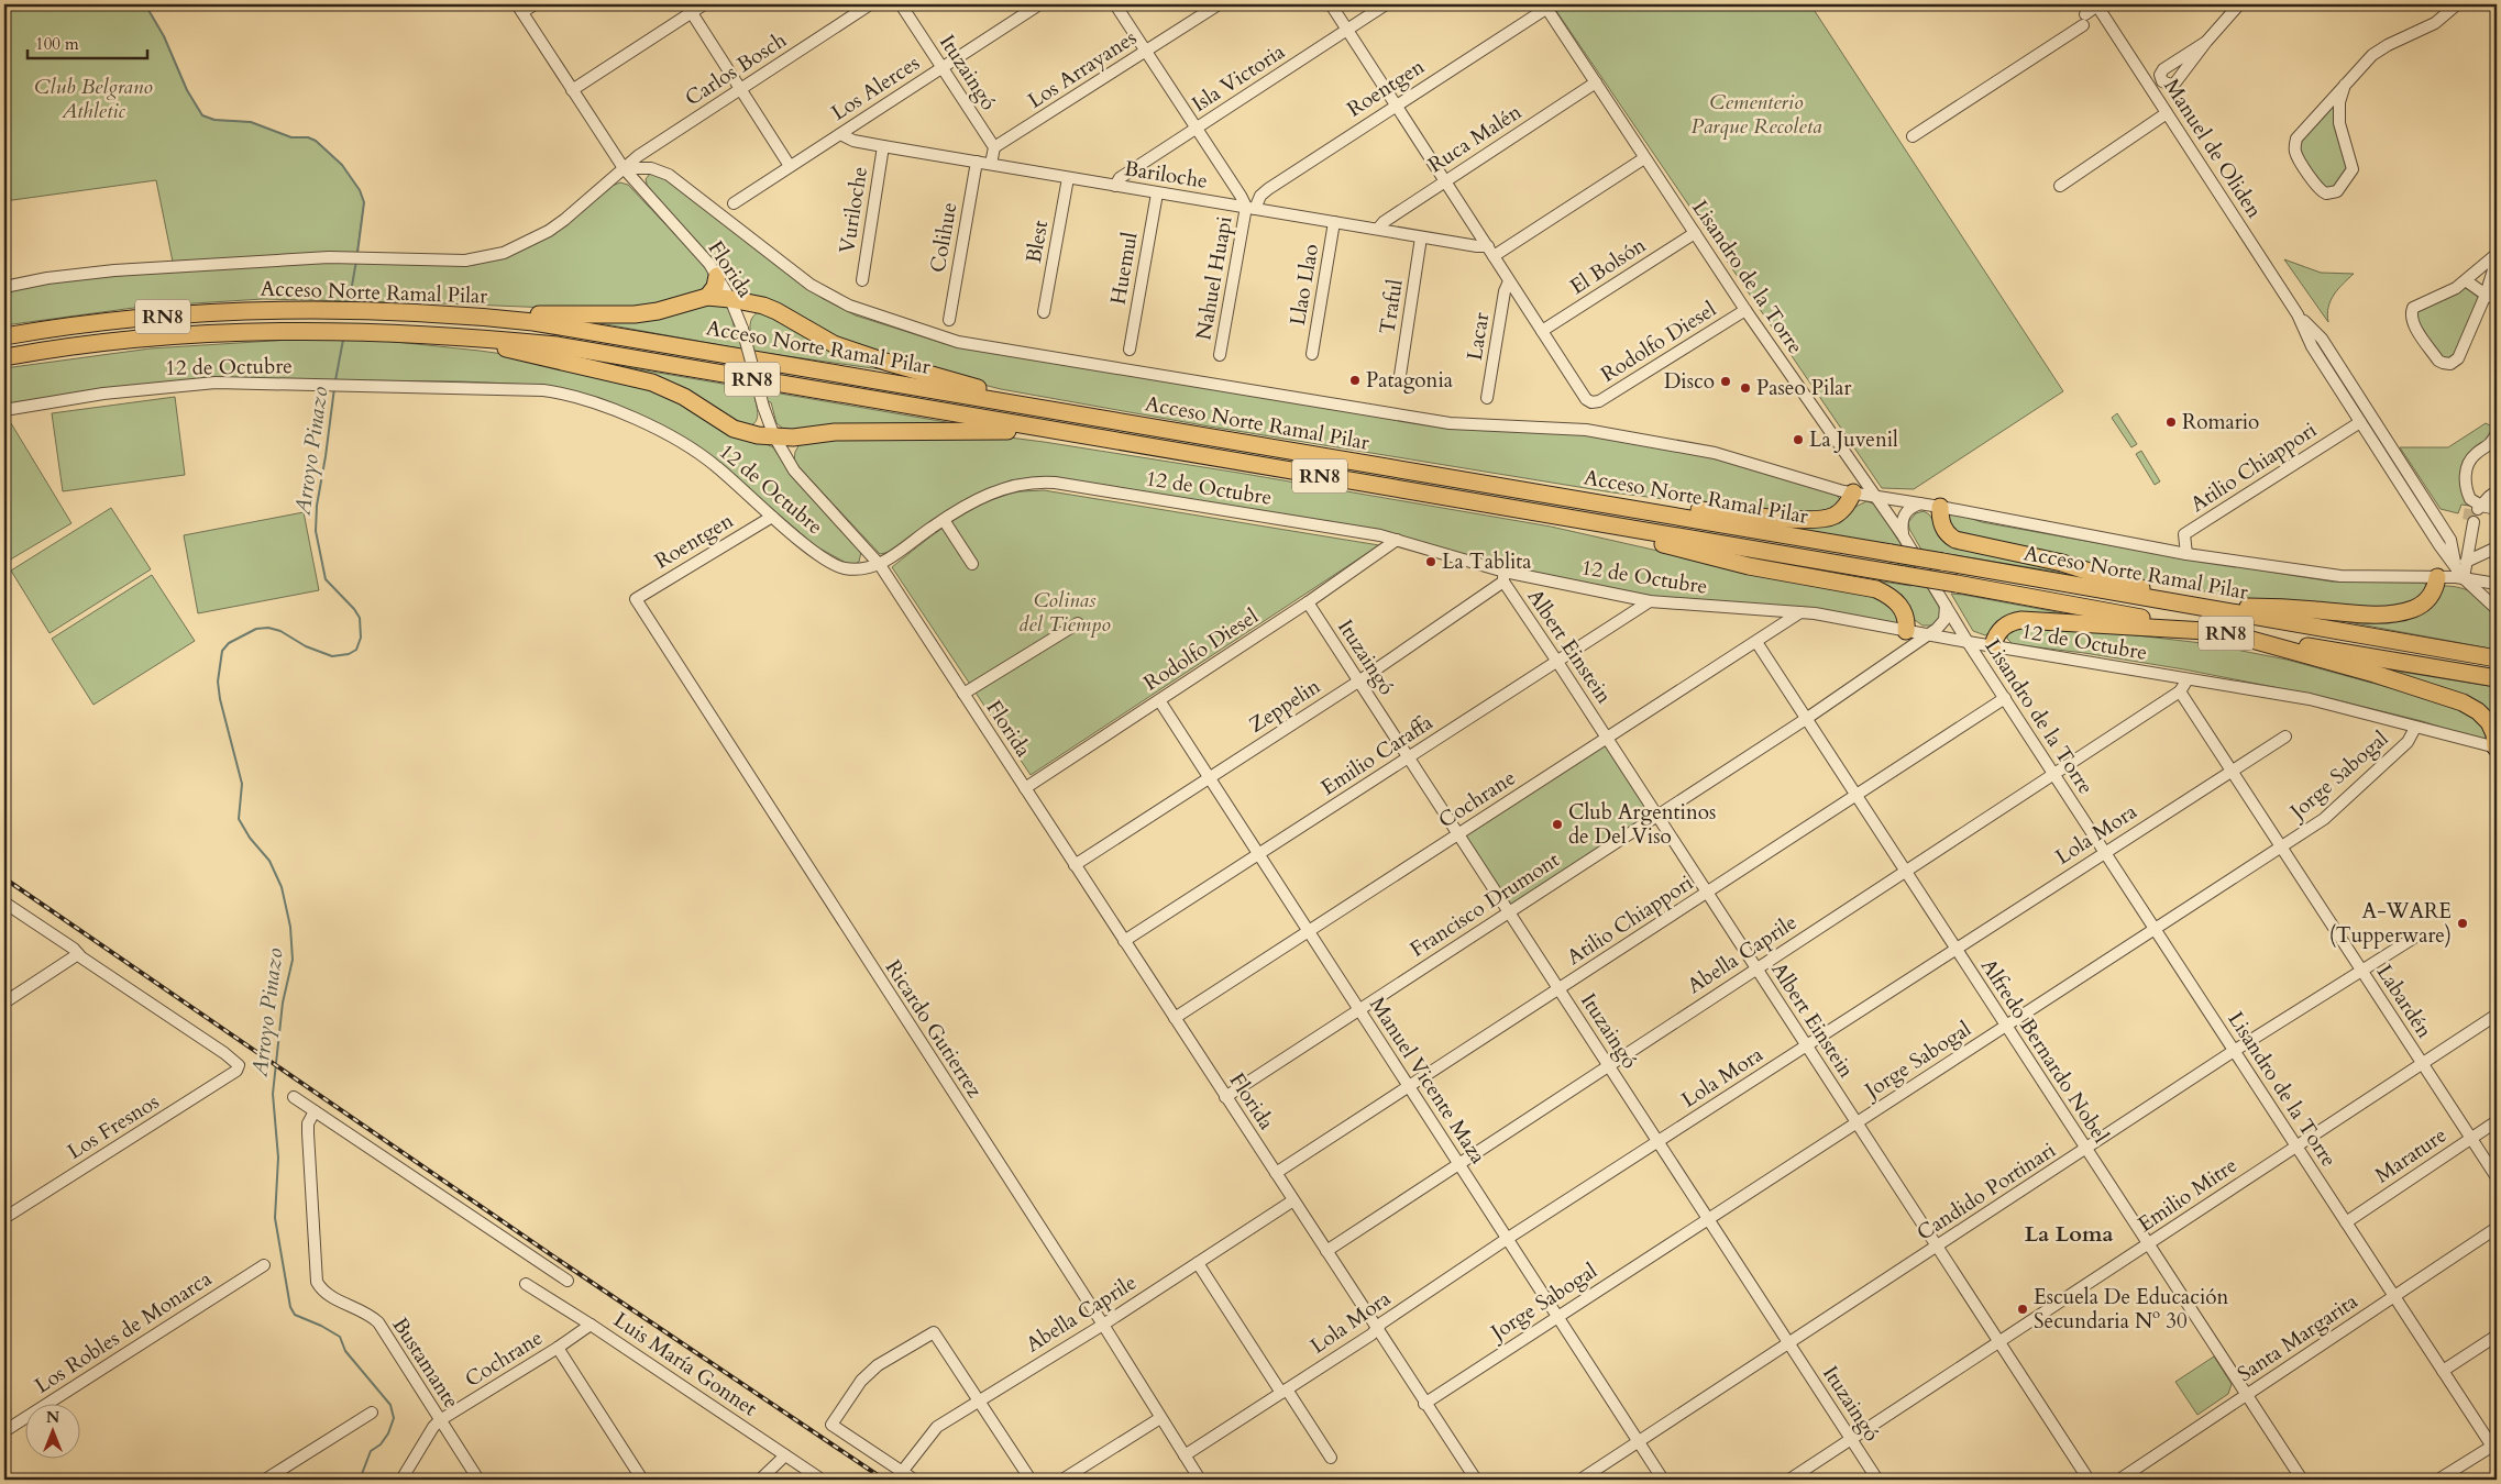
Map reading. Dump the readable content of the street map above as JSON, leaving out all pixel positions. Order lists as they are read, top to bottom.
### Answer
{
  "streets": {
    "highway": ["Acceso Norte Ramal Pilar", "RN8"],
    "street": [
      "Carlos Bosch",
      "Los Arrayanes",
      "Ituzaingó",
      "Isla Victoria",
      "Los Alerces",
      "Roentgen",
      "Ruca Malén",
      "Manuel de Oliden",
      "Bariloche",
      "Vuriloche",
      "Colihue",
      "Blest",
      "El Bolsón",
      "Huemul",
      "Florida",
      "Lisandro de la Torre",
      "Nahuel Huapi",
      "Llao Llao",
      "Traful",
      "Lacar",
      "Rodolfo Diesel",
      "12 de Octubre",
      "Atilio Chiappori",
      "Albert Einstein",
      "Zeppelin",
      "Emilio Caraffa",
      "Jorge Sabogal",
      "Cochrane",
      "Lola Mora",
      "Francisco Drumont",
      "Abella Caprile",
      "Labardén",
      "Ricardo Gutierrez",
      "Alfredo Bernardo Nobel",
      "Manuel Vicente Maza",
      "Los Fresnos",
      "Marature",
      "Candido Portinari",
      "Emilio Mitre",
      "Los Robles de Monarca",
      "Santa Margarita",
      "Bustamante",
      "Luis María Gonnet"
    ]
  },
  "crossings": [
    ["Carlos Bosch", "Florida"],
    ["Los Arrayanes", "Ituzaingó"],
    ["Ituzaingó", "Los Alerces"],
    ["Ituzaingó", "Rodolfo Diesel"],
    ["Ituzaingó", "Atilio Chiappori"],
    ["Ituzaingó", "Zeppelin"],
    ["Ituzaingó", "Emilio Caraffa"],
    ["Ituzaingó", "Jorge Sabogal"],
    ["Ituzaingó", "Cochrane"],
    ["Ituzaingó", "Lola Mora"],
    ["Ituzaingó", "Francisco Drumont"],
    ["Ituzaingó", "Abella Caprile"],
    ["Ituzaingó", "Candido Portinari"],
    ["Ituzaingó", "Emilio Mitre"],
    ["Isla Victoria", "Bariloche"],
    ["Los Alerces", "Bariloche"],
    ["Roentgen", "Bariloche"],
    ["Roentgen", "Lisandro de la Torre"],
    ["Roentgen", "Nahuel Huapi"],
    ["Roentgen", "12 de Octubre"],
    ["Roentgen", "Ricardo Gutierrez"],
    ["Ruca Malén", "Bariloche"],
    ["Ruca Malén", "Lisandro de la Torre"],
    ["Manuel de Oliden", "Atilio Chiappori"],
    ["Bariloche", "Vuriloche"],
    ["Bariloche", "Colihue"],
    ["Bariloche", "Blest"],
    ["Bariloche", "Huemul"],
    ["Bariloche", "Nahuel Huapi"],
    ["Bariloche", "Llao Llao"],
    ["Bariloche", "Traful"],
    ["El Bolsón", "Lisandro de la Torre"],
    ["El Bolsón", "Rodolfo Diesel"],
    ["Florida", "Rodolfo Diesel"],
    ["Florida", "12 de Octubre"],
    ["Florida", "Atilio Chiappori"],
    ["Florida", "Zeppelin"],
    ["Florida", "Emilio Caraffa"],
    ["Florida", "Jorge Sabogal"],
    ["Florida", "Cochrane"],
    ["Florida", "Lola Mora"],
    ["Florida", "Francisco Drumont"],
    ["Florida", "Abella Caprile"],
    ["Lisandro de la Torre", "Rodolfo Diesel"],
    ["Lisandro de la Torre", "12 de Octubre"],
    ["Lisandro de la Torre", "Atilio Chiappori"],
    ["Lisandro de la Torre", "Jorge Sabogal"],
    ["Lisandro de la Torre", "Lola Mora"],
    ["Lisandro de la Torre", "Francisco Drumont"],
    ["Lisandro de la Torre", "Abella Caprile"],
    ["Lisandro de la Torre", "Marature"],
    ["Lisandro de la Torre", "Candido Portinari"],
    ["Lisandro de la Torre", "Emilio Mitre"],
    ["Lisandro de la Torre", "Santa Margarita"],
    ["Rodolfo Diesel", "12 de Octubre"],
    ["Rodolfo Diesel", "Manuel Vicente Maza"],
    ["12 de Octubre", "Albert Einstein"],
    ["12 de Octubre", "Zeppelin"],
    ["12 de Octubre", "Emilio Caraffa"],
    ["12 de Octubre", "Jorge Sabogal"],
    ["12 de Octubre", "Cochrane"],
    ["12 de Octubre", "Francisco Drumont"],
    ["Atilio Chiappori", "Albert Einstein"],
    ["Atilio Chiappori", "Alfredo Bernardo Nobel"],
    ["Atilio Chiappori", "Manuel Vicente Maza"],
    ["Albert Einstein", "Zeppelin"],
    ["Albert Einstein", "Emilio Caraffa"],
    ["Albert Einstein", "Jorge Sabogal"],
    ["Albert Einstein", "Cochrane"],
    ["Albert Einstein", "Lola Mora"],
    ["Albert Einstein", "Francisco Drumont"],
    ["Albert Einstein", "Abella Caprile"],
    ["Albert Einstein", "Candido Portinari"],
    ["Albert Einstein", "Emilio Mitre"],
    ["Zeppelin", "Manuel Vicente Maza"],
    ["Emilio Caraffa", "Manuel Vicente Maza"],
    ["Jorge Sabogal", "Labardén"],
    ["Jorge Sabogal", "Alfredo Bernardo Nobel"],
    ["Jorge Sabogal", "Manuel Vicente Maza"],
    ["Cochrane", "Alfredo Bernardo Nobel"],
    ["Cochrane", "Manuel Vicente Maza"],
    ["Cochrane", "Bustamante"],
    ["Cochrane", "Luis María Gonnet"],
    ["Lola Mora", "Labardén"],
    ["Lola Mora", "Ricardo Gutierrez"],
    ["Lola Mora", "Alfredo Bernardo Nobel"],
    ["Lola Mora", "Manuel Vicente Maza"],
    ["Francisco Drumont", "Alfredo Bernardo Nobel"],
    ["Francisco Drumont", "Manuel Vicente Maza"],
    ["Abella Caprile", "Labardén"],
    ["Abella Caprile", "Ricardo Gutierrez"],
    ["Abella Caprile", "Alfredo Bernardo Nobel"],
    ["Abella Caprile", "Manuel Vicente Maza"],
    ["Labardén", "Marature"],
    ["Labardén", "Candido Portinari"],
    ["Labardén", "Emilio Mitre"],
    ["Alfredo Bernardo Nobel", "Candido Portinari"],
    ["Alfredo Bernardo Nobel", "Emilio Mitre"],
    ["Alfredo Bernardo Nobel", "Santa Margarita"],
    ["Manuel Vicente Maza", "Candido Portinari"]
  ],
  "districts": ["La Loma"],
  "water": ["Arroyo Pinazo"],
  "parks": ["Club Belgrano Athletic", "Cementerio Parque Recoleta", "Colinas del Tiempo"],
  "places": [
    "Patagonia",
    "Disco",
    "Paseo Pilar",
    "Romario",
    "La Juvenil",
    "La Tablita",
    "Club Argentinos de Del Viso",
    "A-WARE (Tupperware)",
    "Escuela De Educación Secundaria Nº 30"
  ],
  "scale_bar": "100 m",
  "north": "top"
}
